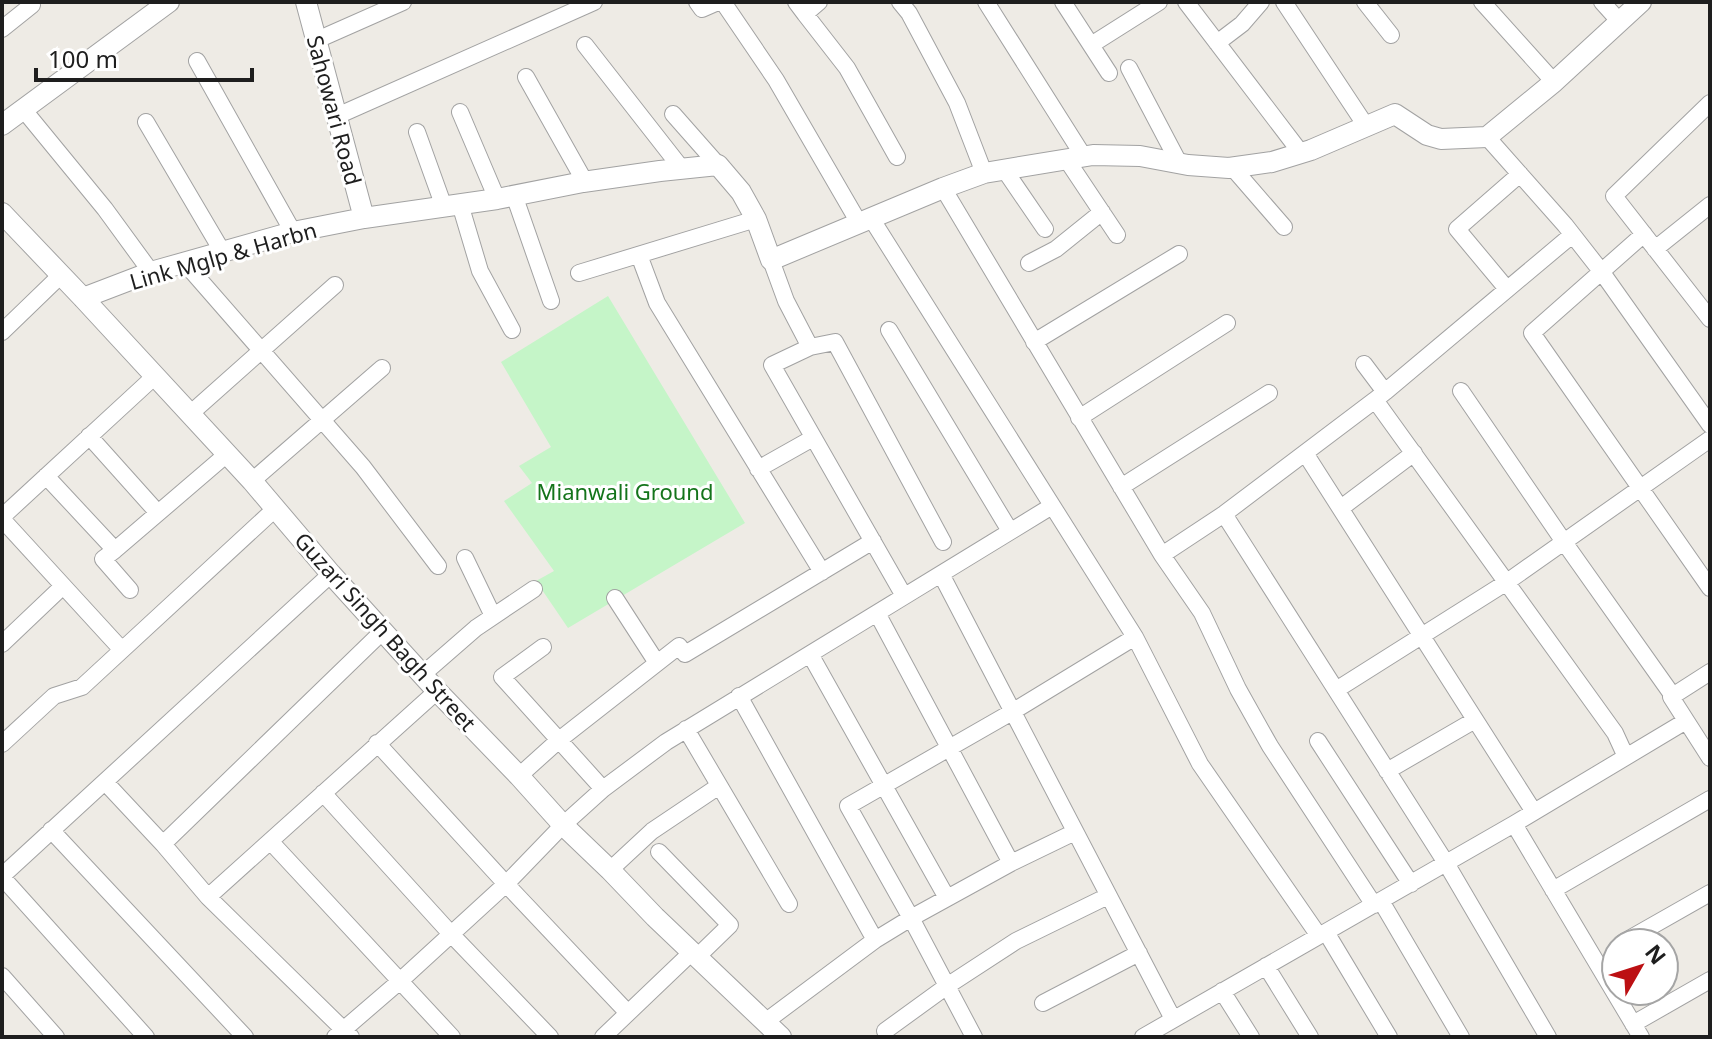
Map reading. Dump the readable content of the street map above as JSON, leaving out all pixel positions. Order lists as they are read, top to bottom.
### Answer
{
  "streets": {
    "street": ["Sahowari Road", "Link Mglp & Harbn", "Guzari Singh Bagh Street"]
  },
  "crossings": [
    ["Sahowari Road", "Link Mglp & Harbn"],
    ["Link Mglp & Harbn", "Guzari Singh Bagh Street"]
  ],
  "parks": ["Mianwali Ground"],
  "scale_bar": "100 m",
  "north": "top right"
}
